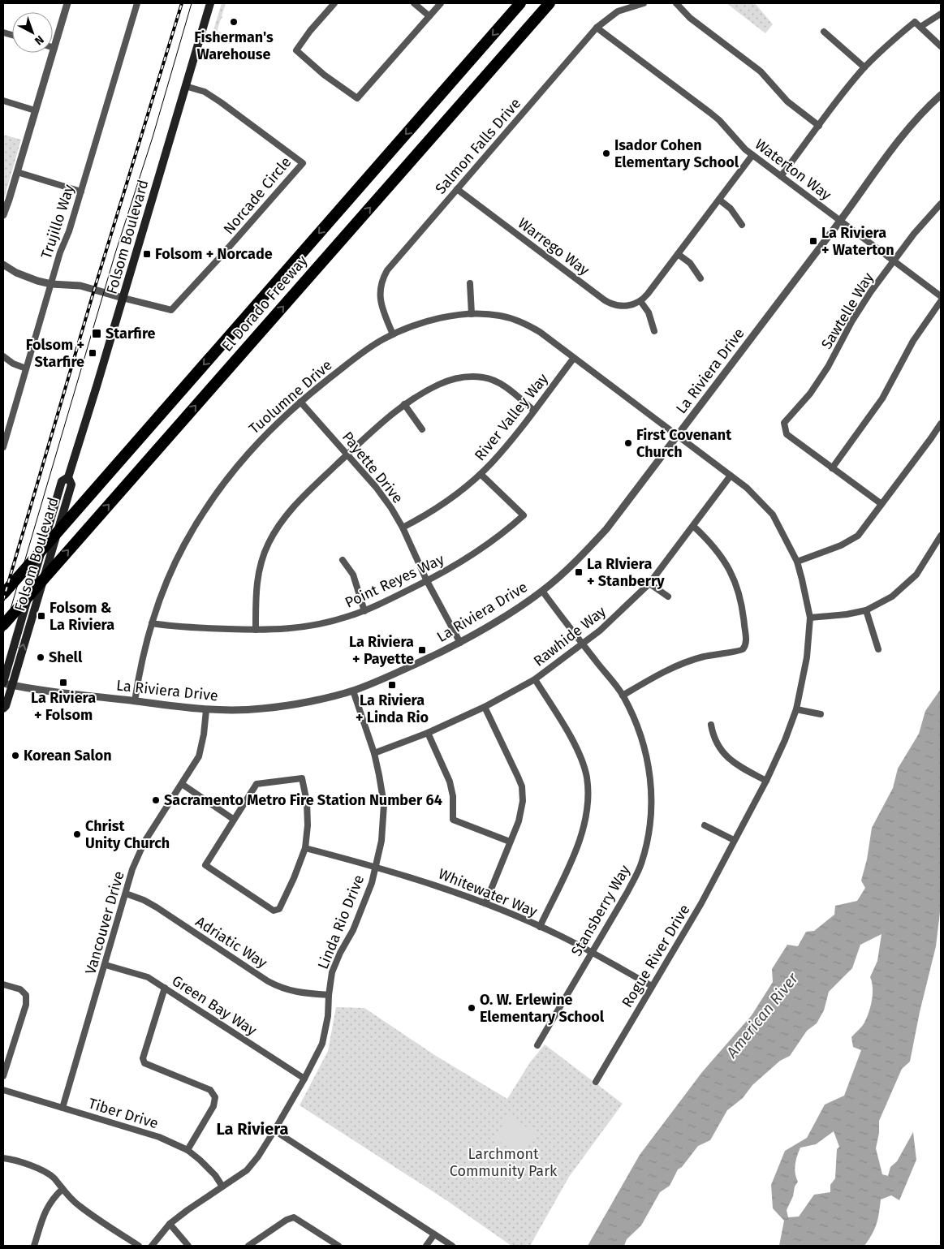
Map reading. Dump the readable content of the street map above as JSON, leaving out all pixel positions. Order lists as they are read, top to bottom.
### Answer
{
  "streets": {
    "highway": ["El Dorado Freeway"],
    "main road": ["Folsom Boulevard"],
    "street": [
      "Salmon Falls Drive",
      "Waterton Way",
      "Norcade Circle",
      "Trujillo Way",
      "Warrego Way",
      "Sawtelle Way",
      "La Riviera Drive",
      "Tuolumne Drive",
      "River Valley Way",
      "Payette Drive",
      "Point Reyes Way",
      "Rawhide Way",
      "Whitewater Way",
      "Stansberry Way",
      "Linda Rio Drive",
      "Vancouver Drive",
      "Adriatic Way",
      "Rogue River Drive",
      "Green Bay Way",
      "Tiber Drive"
    ]
  },
  "crossings": [
    ["Salmon Falls Drive", "Waterton Way"],
    ["Salmon Falls Drive", "Warrego Way"],
    ["Salmon Falls Drive", "Tuolumne Drive"],
    ["Waterton Way", "Sawtelle Way"],
    ["Waterton Way", "La Riviera Drive"],
    ["Norcade Circle", "Folsom Boulevard"],
    ["Folsom Boulevard", "La Riviera Drive"],
    ["La Riviera Drive", "Tuolumne Drive"],
    ["La Riviera Drive", "Payette Drive"],
    ["La Riviera Drive", "Stansberry Way"],
    ["La Riviera Drive", "Linda Rio Drive"],
    ["La Riviera Drive", "Vancouver Drive"],
    ["La Riviera Drive", "Rogue River Drive"],
    ["Tuolumne Drive", "River Valley Way"],
    ["Tuolumne Drive", "Payette Drive"],
    ["Tuolumne Drive", "Point Reyes Way"],
    ["Tuolumne Drive", "Rogue River Drive"],
    ["River Valley Way", "Payette Drive"],
    ["River Valley Way", "Point Reyes Way"],
    ["Payette Drive", "Point Reyes Way"],
    ["Rawhide Way", "Stansberry Way"],
    ["Rawhide Way", "Linda Rio Drive"],
    ["Rawhide Way", "Rogue River Drive"],
    ["Whitewater Way", "Stansberry Way"],
    ["Whitewater Way", "Linda Rio Drive"],
    ["Whitewater Way", "Rogue River Drive"],
    ["Linda Rio Drive", "Adriatic Way"],
    ["Linda Rio Drive", "Green Bay Way"],
    ["Linda Rio Drive", "Tiber Drive"],
    ["Vancouver Drive", "Adriatic Way"],
    ["Vancouver Drive", "Green Bay Way"],
    ["Vancouver Drive", "Tiber Drive"]
  ],
  "districts": ["La Riviera"],
  "water": ["American River"],
  "parks": ["Larchmont Community Park"],
  "places": {
    "other": [
      "Fisherman's Warehouse",
      "Isador Cohen Elementary School",
      "First Covenant Church",
      "Shell",
      "Korean Salon",
      "Sacramento Metro Fire Station Number 64",
      "Christ Unity Church",
      "O. W. Erlewine Elementary School"
    ],
    "transit": [
      "La Riviera + Waterton",
      "Folsom + Norcade",
      "Starfire",
      "Folsom + Starfire",
      "La RIviera + Stanberry",
      "Folsom & La Riviera",
      "La Riviera + Payette",
      "La Riviera + Folsom",
      "La Riviera + Linda Rio"
    ]
  },
  "north": "bottom right"
}
